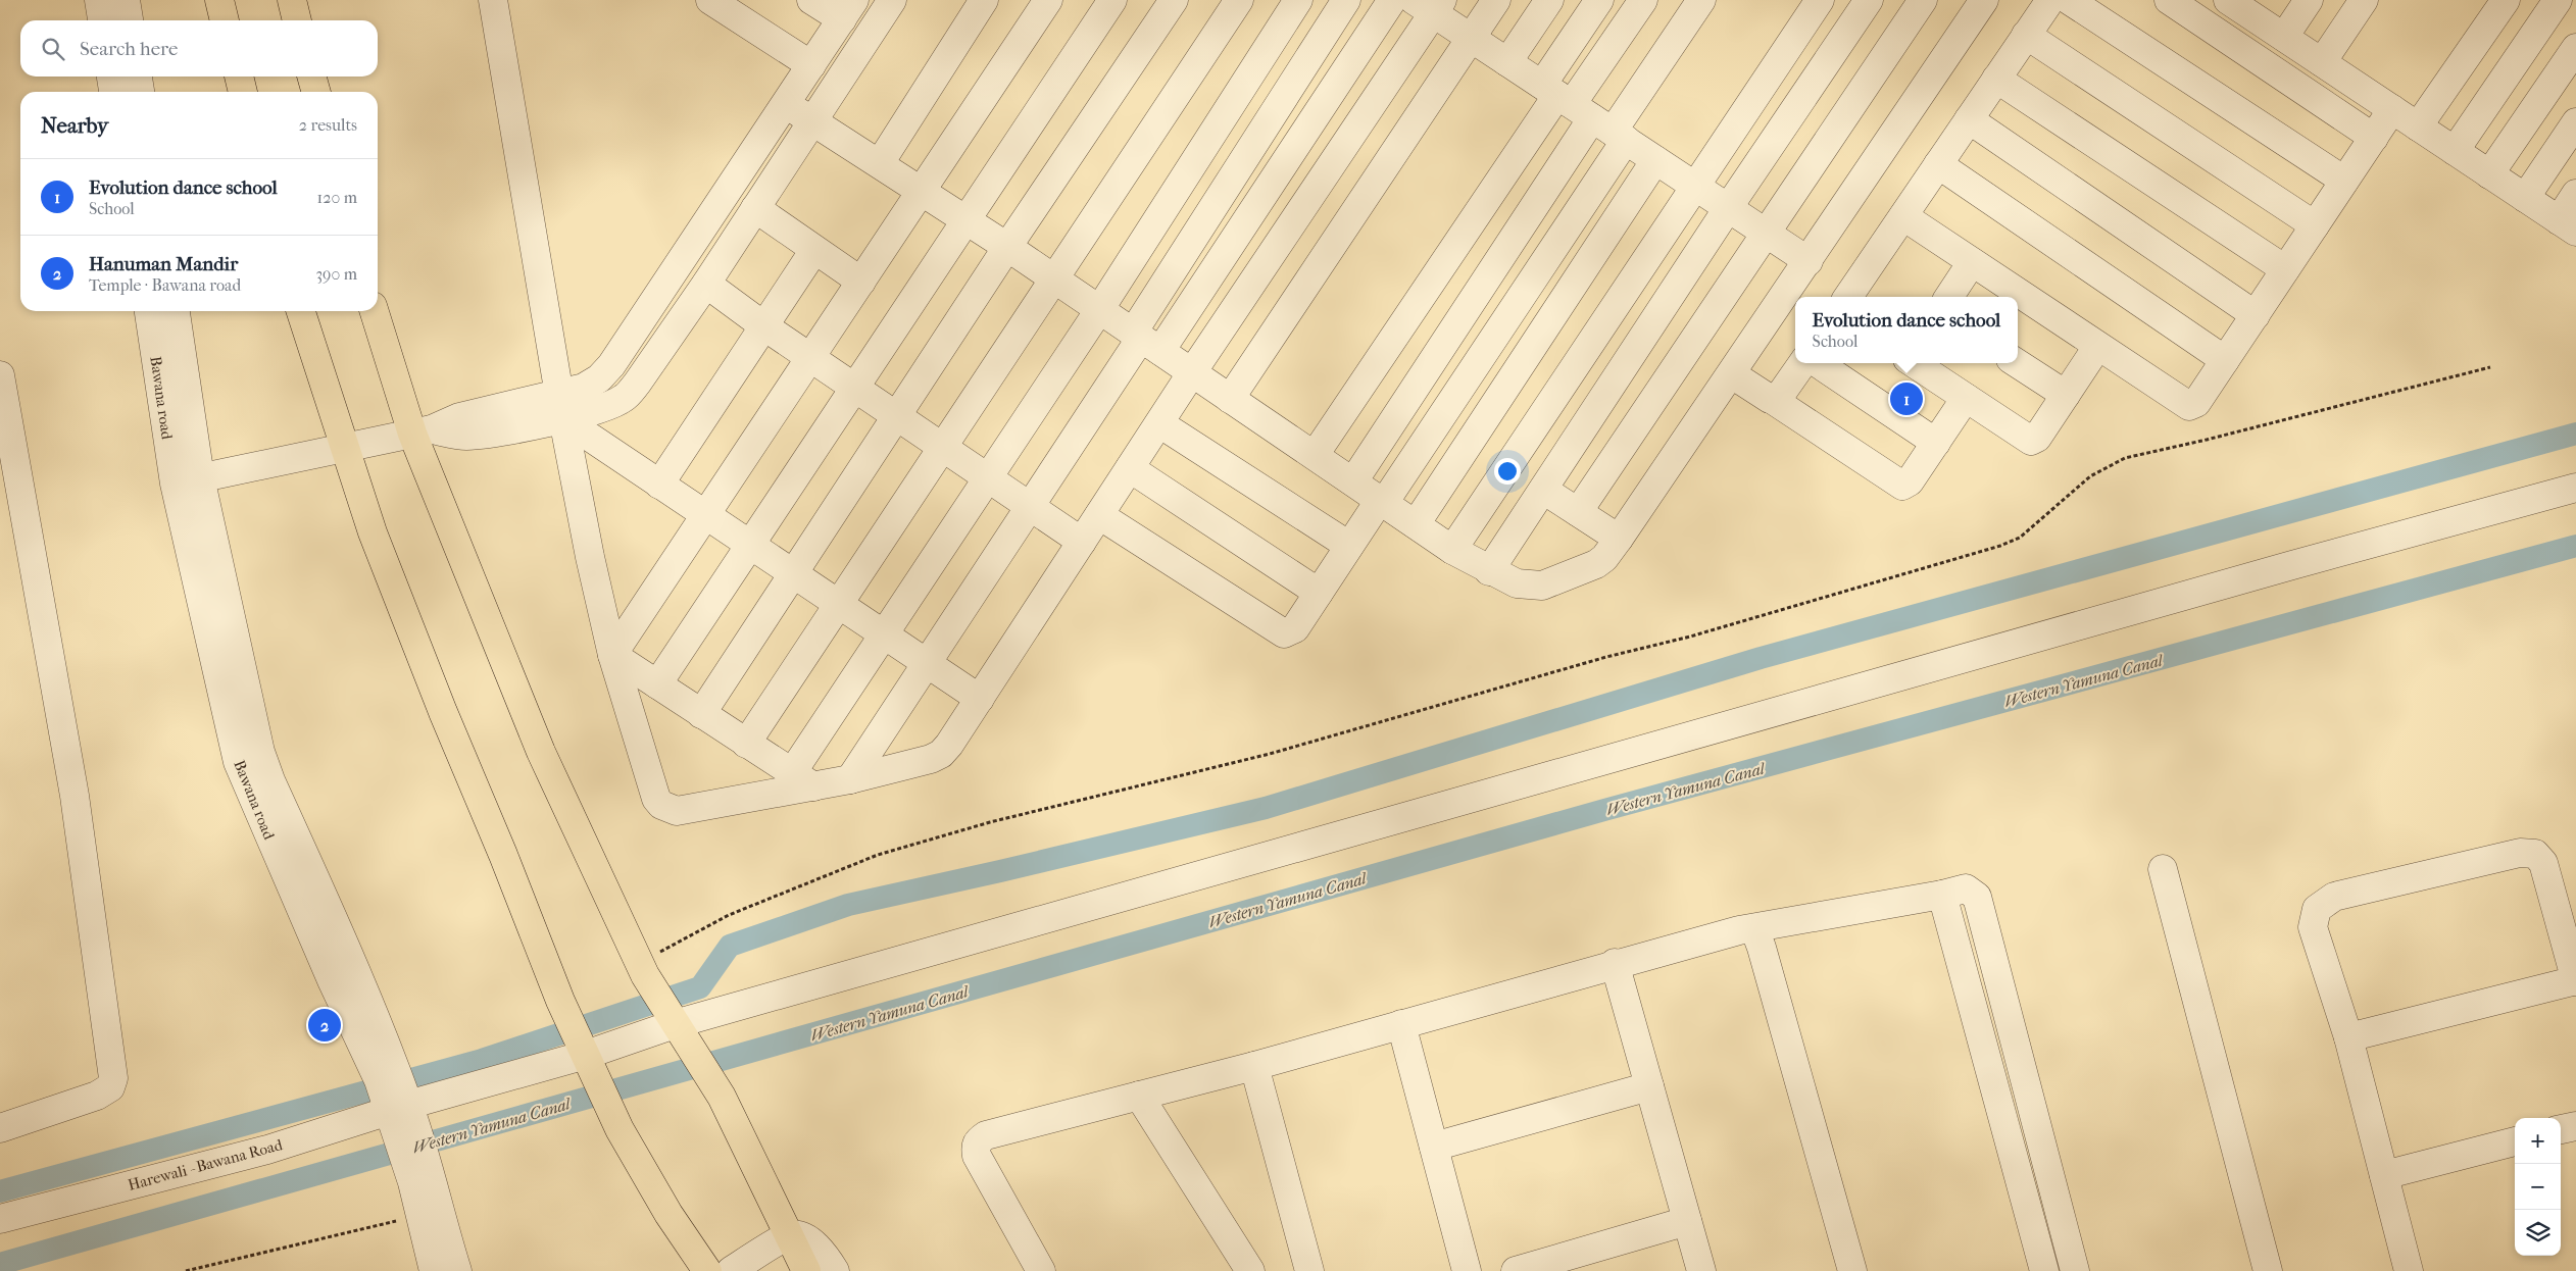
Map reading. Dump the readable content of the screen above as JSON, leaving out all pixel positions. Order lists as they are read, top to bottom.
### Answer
{
  "streets": {
    "street": ["Bawana road", "Harewali - Bawana Road"]
  },
  "crossings": [
    ["Bawana road", "Harewali - Bawana Road"]
  ],
  "water": ["Western Yamuna Canal"],
  "page": {
    "search": "Search here",
    "heading": ["Nearby", "2 results"],
    "list": [
      {
        "mark": "1",
        "name": "Evolution dance school",
        "note": "School",
        "value": "120 m"
      },
      {
        "mark": "2",
        "name": "Hanuman Mandir",
        "note": "Temple · Bawana road",
        "value": "390 m"
      }
    ],
    "popup": ["Evolution dance school", "School"],
    "pins": ["1", "2"],
    "map_buttons": ["+", "−"]
  }
}
